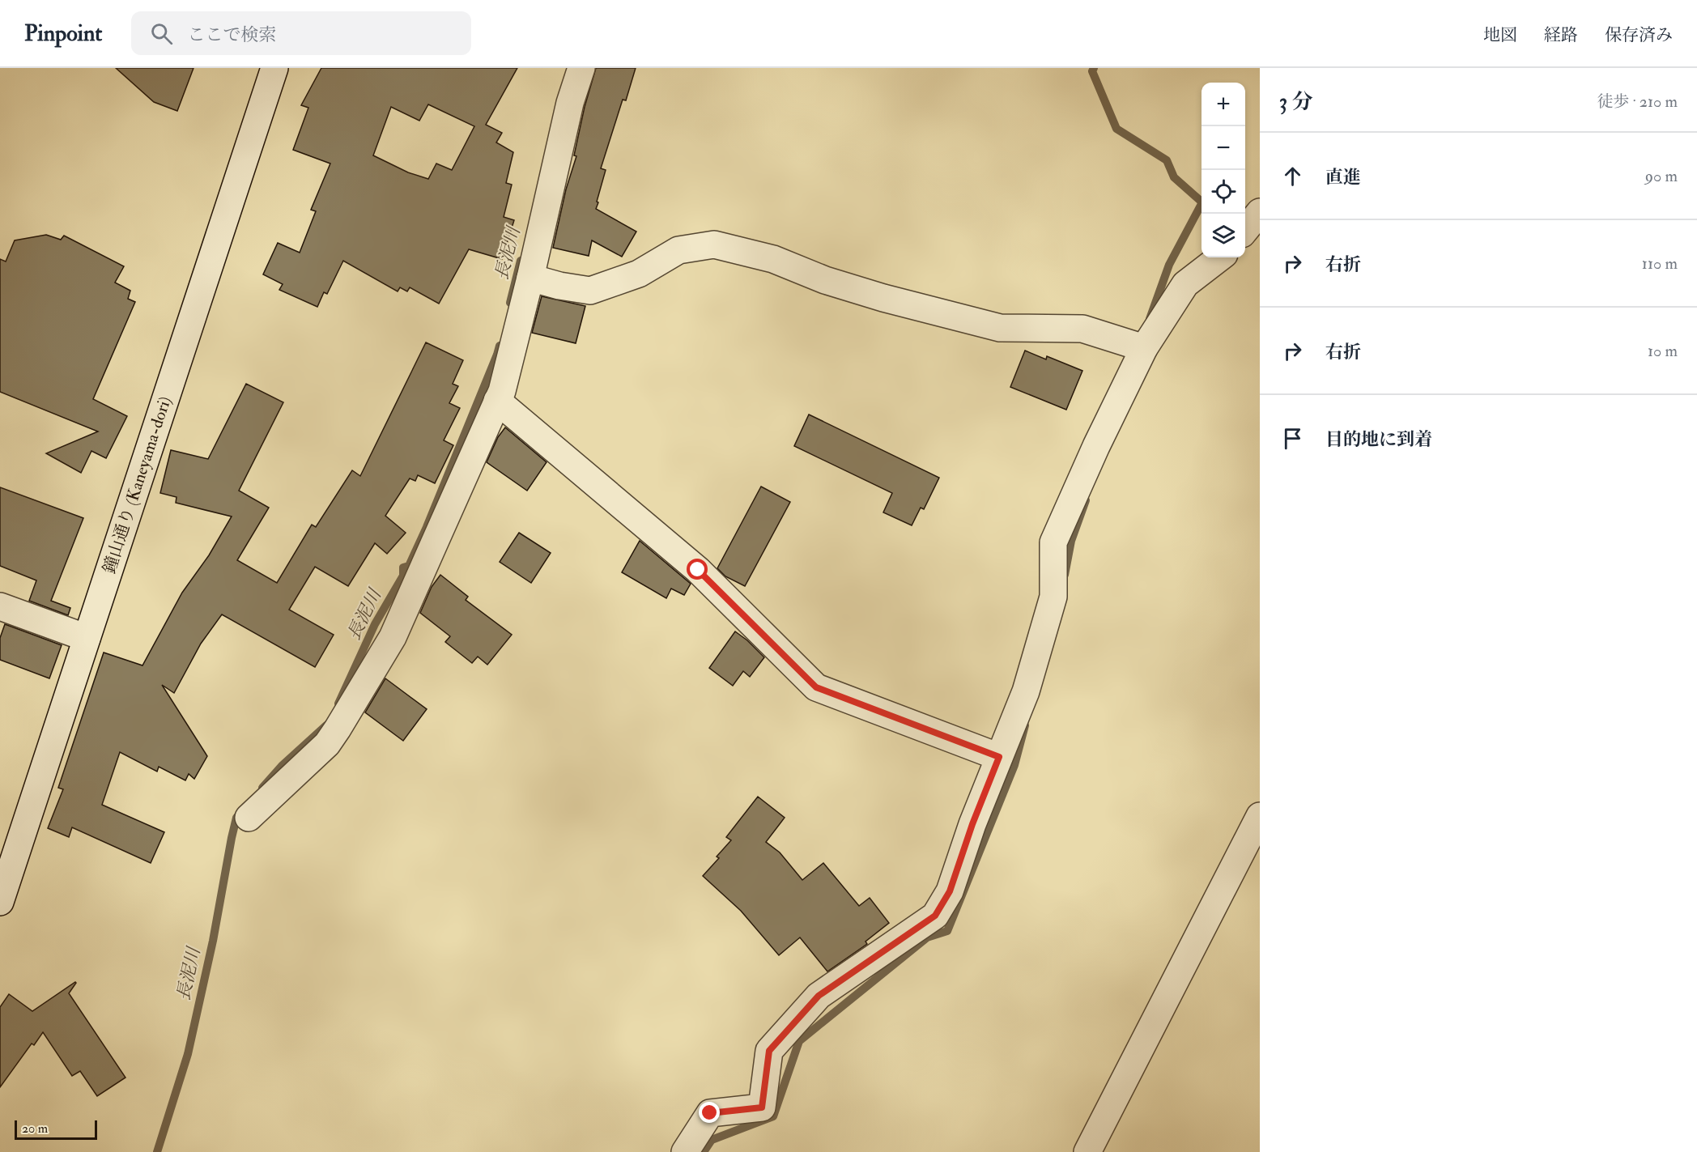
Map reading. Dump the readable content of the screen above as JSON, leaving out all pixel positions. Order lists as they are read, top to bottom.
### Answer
{
  "streets": {
    "street": ["鐘山通り (Kaneyama-dori)"]
  },
  "water": ["長泥川"],
  "scale_bar": "20 m",
  "page": {
    "header": "Pinpoint",
    "search": "ここで検索",
    "nav": ["地図", "経路", "保存済み"],
    "heading": ["3 分", "徒歩 · 210 m"],
    "map_buttons": ["+", "−"],
    "list": [
      ["直進", "90 m"],
      ["右折", "110 m"],
      ["右折", "10 m"],
      "目的地に到着"
    ],
    "scale": "20 m"
  }
}
